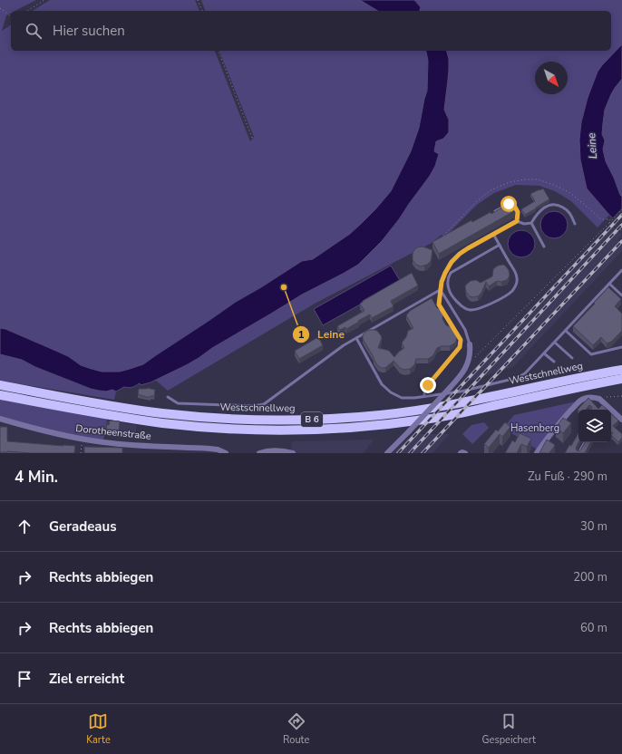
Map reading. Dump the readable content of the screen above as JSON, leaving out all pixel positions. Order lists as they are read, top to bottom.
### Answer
{
  "streets": {
    "highway": ["Westschnellweg", "B 6"],
    "street": ["Dorotheenstraße"]
  },
  "water": ["Leine"],
  "parks": ["Hasenberg"],
  "places": ["Leine"],
  "north": "bottom right",
  "page": {
    "search": "Hier suchen",
    "heading": ["4 Min.", "Zu Fuß · 290 m"],
    "list": [
      ["Geradeaus", "30 m"],
      ["Rechts abbiegen", "200 m"],
      ["Rechts abbiegen", "60 m"],
      "Ziel erreicht"
    ],
    "nav": ["Karte", "Route", "Gespeichert"]
  }
}
